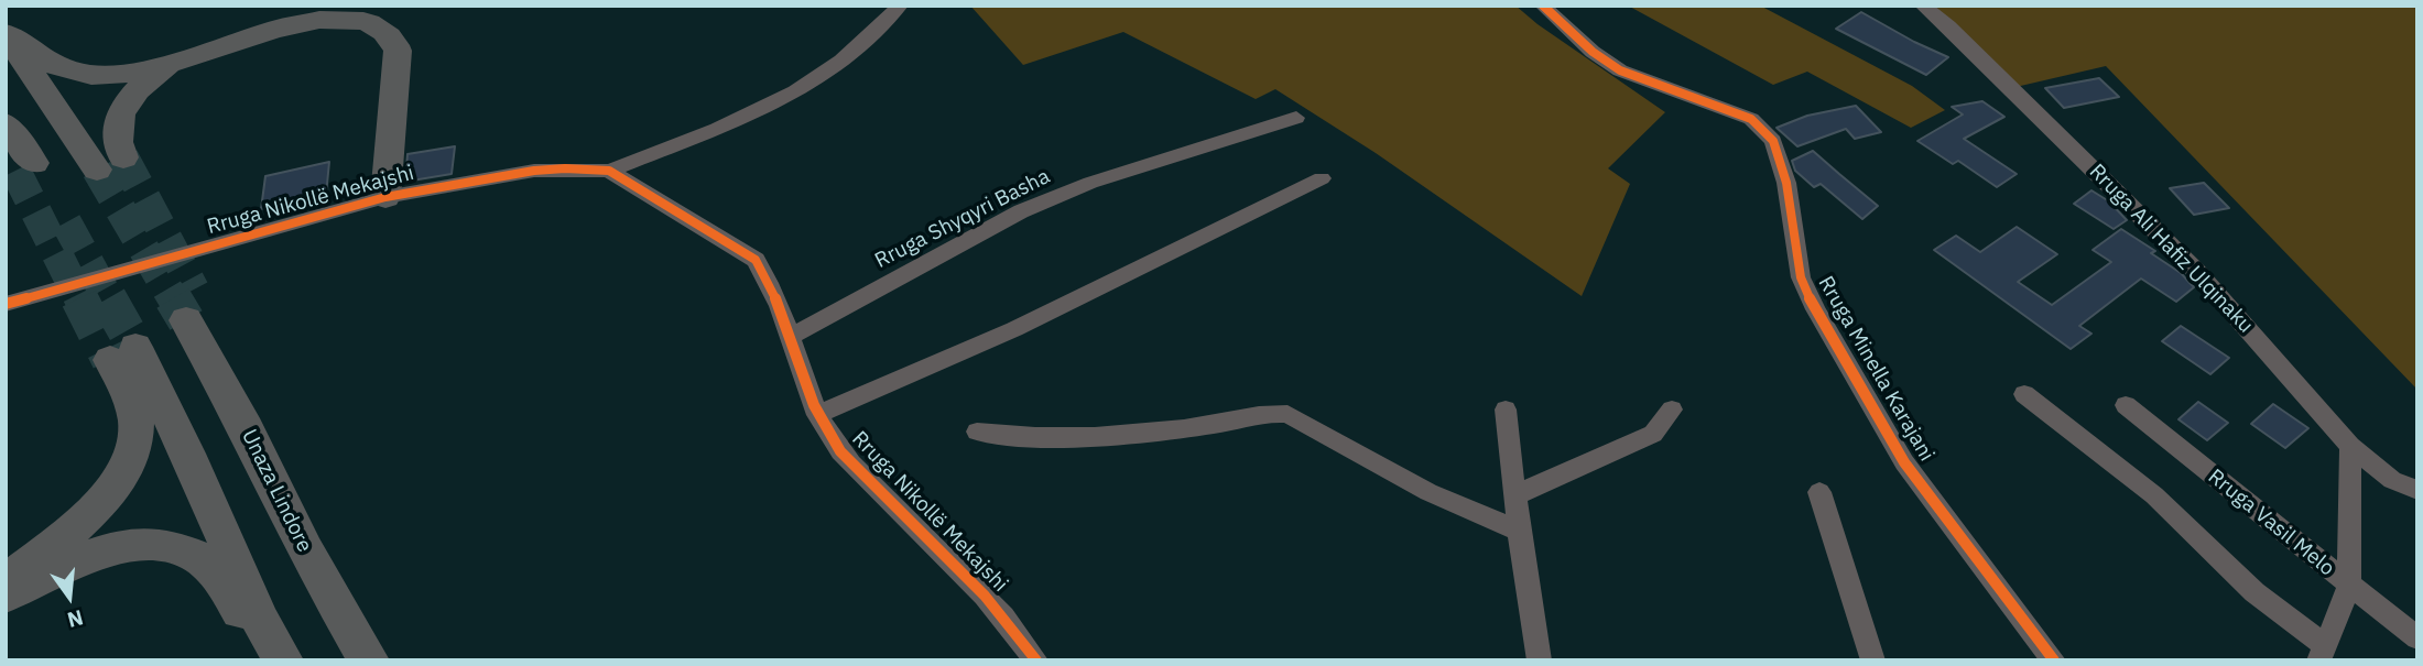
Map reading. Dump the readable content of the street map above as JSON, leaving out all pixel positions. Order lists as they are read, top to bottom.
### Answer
{
  "streets": {
    "highway": ["Unaza Lindore"],
    "street": [
      "Rruga Nikollë Mekajshi",
      "Rruga Shyqyri Basha",
      "Rruga Ali Hafiz Ulqinaku",
      "Rruga Minella Karajani",
      "Rruga Vasil Melo"
    ]
  },
  "crossings": [
    ["Rruga Nikollë Mekajshi", "Rruga Shyqyri Basha"]
  ],
  "north": "bottom"
}
